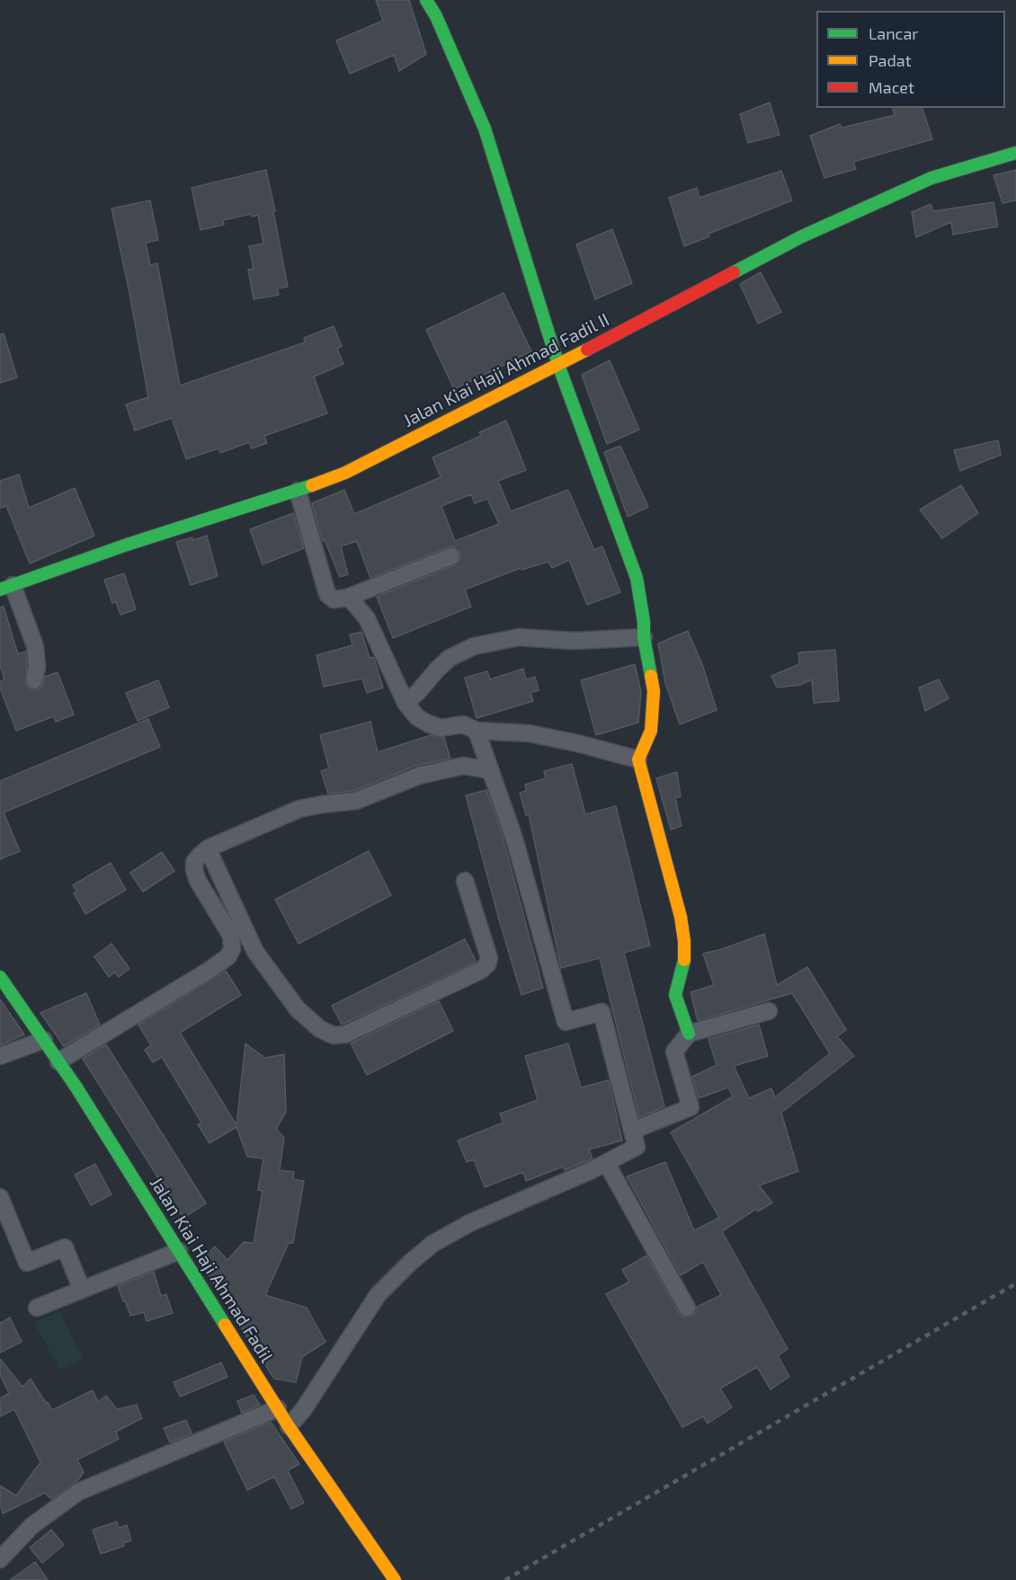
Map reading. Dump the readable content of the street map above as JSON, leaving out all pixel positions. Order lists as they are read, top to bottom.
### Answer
{
  "streets": {
    "street": ["Jalan Kiai Haji Ahmad Fadil II", "Jalan Kiai Haji Ahmad Fadil"]
  },
  "legend": ["Lancar", "Padat", "Macet"]
}
